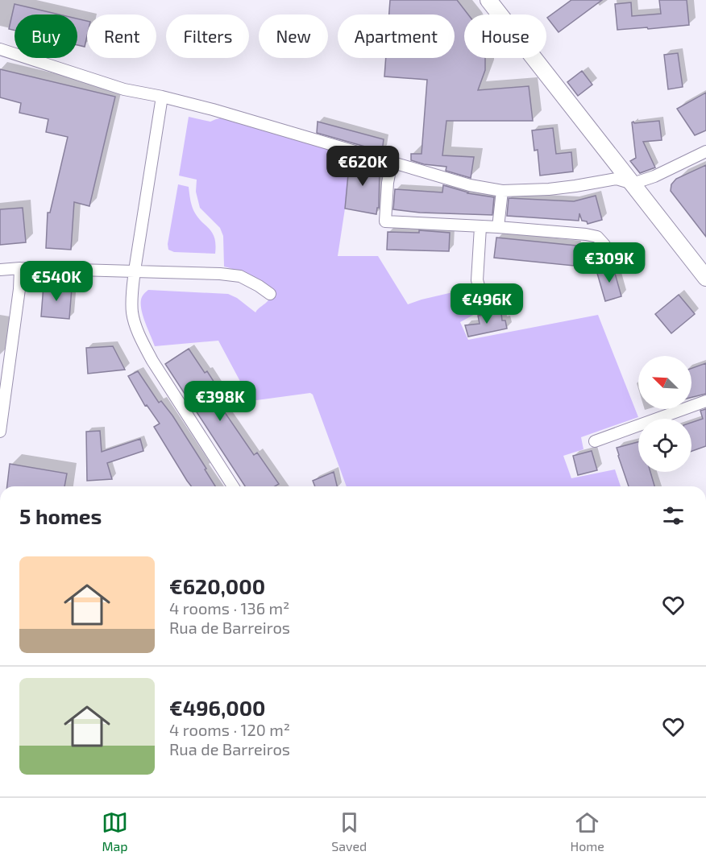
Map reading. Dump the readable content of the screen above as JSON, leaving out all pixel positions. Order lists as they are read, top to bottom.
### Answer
{
  "north": "top left",
  "page": {
    "chip": [
      "Buy",
      "Rent",
      "Filters",
      "New",
      "Apartment",
      "House"
    ],
    "price": [
      "€620K",
      "€309K",
      "€540K",
      "€496K",
      "€398K"
    ],
    "heading": "5 homes",
    "list": [
      {
        "name": "€620,000",
        "note": "4 rooms · 136 m² · Rua de Barreiros"
      },
      {
        "name": "€496,000",
        "note": "4 rooms · 120 m² · Rua de Barreiros"
      }
    ],
    "tabs": ["Map", "Saved", "Home"]
  }
}
